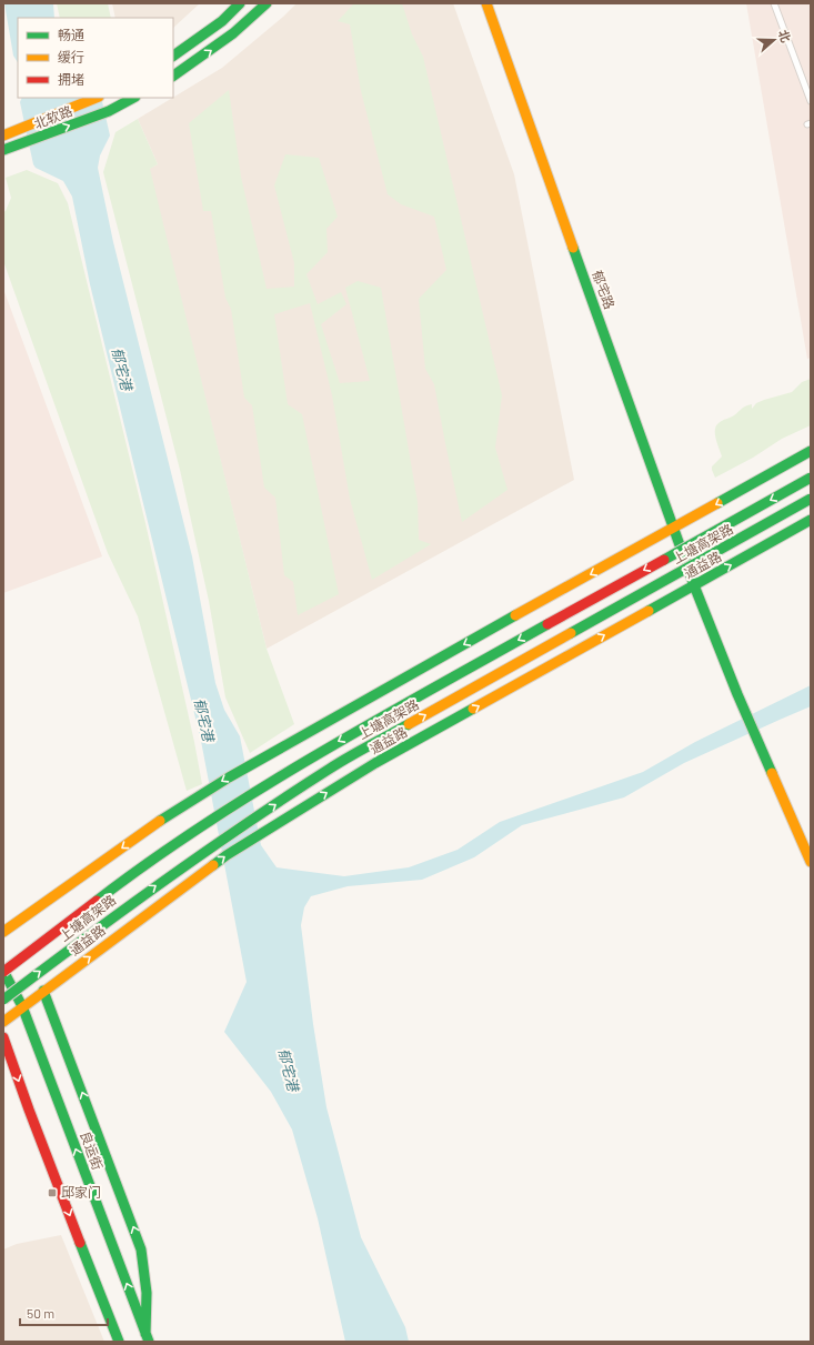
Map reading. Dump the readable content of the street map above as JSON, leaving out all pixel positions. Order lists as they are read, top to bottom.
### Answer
{
  "streets": {
    "main road": [
      "北软路",
      "郁宅路",
      "上塘高架路",
      "通益路",
      "良运街"
    ]
  },
  "crossings": [
    ["郁宅路", "通益路"],
    ["上塘高架路", "良运街"],
    ["通益路", "良运街"]
  ],
  "water": ["郁宅港"],
  "places": {
    "transit": ["邱家门"]
  },
  "legend": ["畅通", "缓行", "拥堵"],
  "scale_bar": "50 m",
  "north": "right"
}
